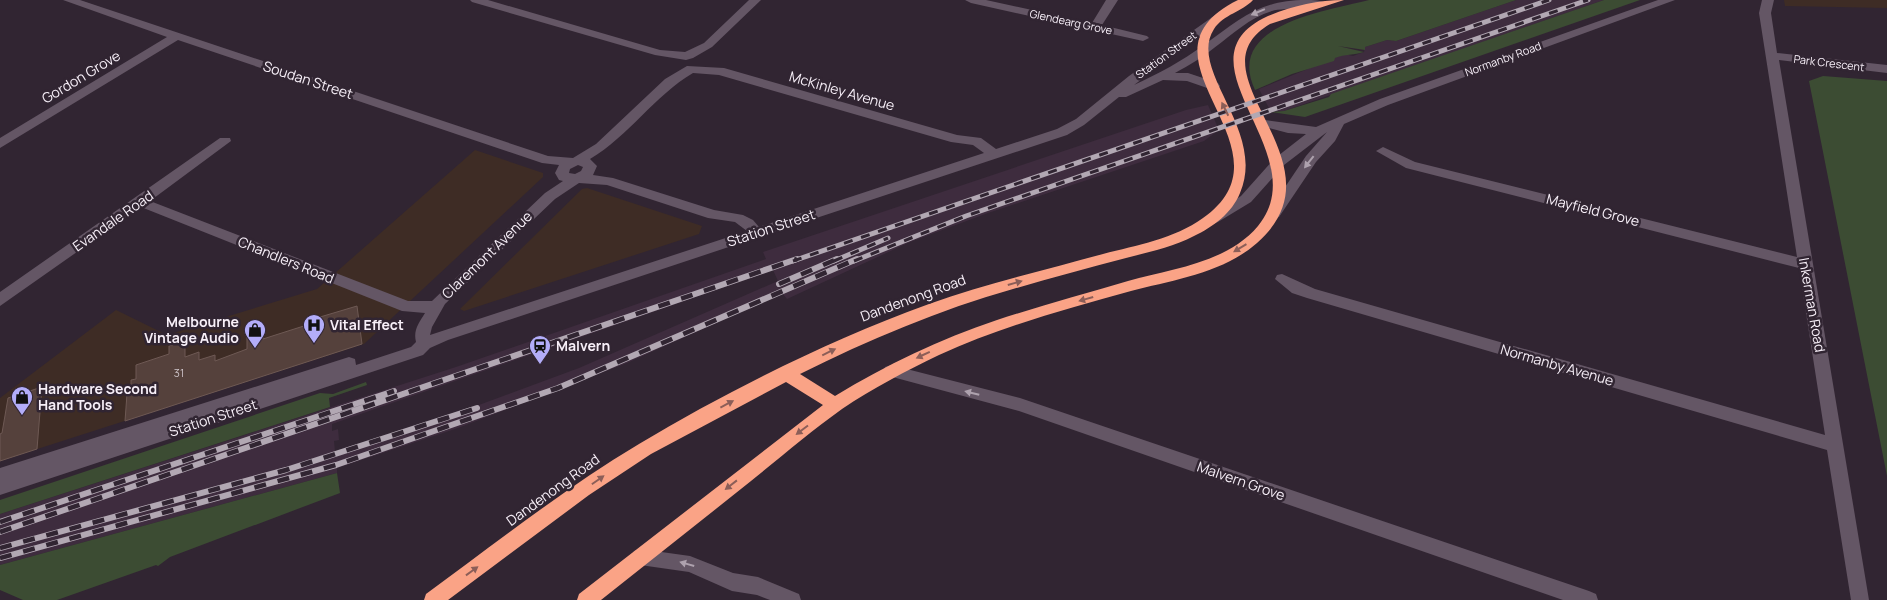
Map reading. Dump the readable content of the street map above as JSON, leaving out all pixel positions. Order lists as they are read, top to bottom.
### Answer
{
  "streets": {
    "highway": ["Dandenong Road"],
    "street": [
      "Glendearg Grove",
      "Station Street",
      "Normanby Road",
      "Park Crescent",
      "Gordon Grove",
      "Soudan Street",
      "McKinley Avenue",
      "Mayfield Grove",
      "Evandale Road",
      "Claremont Avenue",
      "Chandlers Road",
      "Inkerman Road",
      "Normanby Avenue",
      "Malvern Grove"
    ]
  },
  "crossings": [
    ["Station Street", "McKinley Avenue"],
    ["Station Street", "Dandenong Road"],
    ["Normanby Road", "Dandenong Road"],
    ["Park Crescent", "Inkerman Road"],
    ["Gordon Grove", "Soudan Street"],
    ["Soudan Street", "Claremont Avenue"],
    ["Mayfield Grove", "Inkerman Road"],
    ["Evandale Road", "Chandlers Road"],
    ["Claremont Avenue", "Chandlers Road"],
    ["Inkerman Road", "Normanby Avenue"]
  ],
  "one_way": ["Malvern Grove"],
  "places": {
    "hospital": ["Vital Effect"],
    "shop": ["Melbourne Vintage Audio", "Hardware Second Hand Tools"],
    "station": ["Malvern"]
  },
  "house_numbers": ["31"]
}
